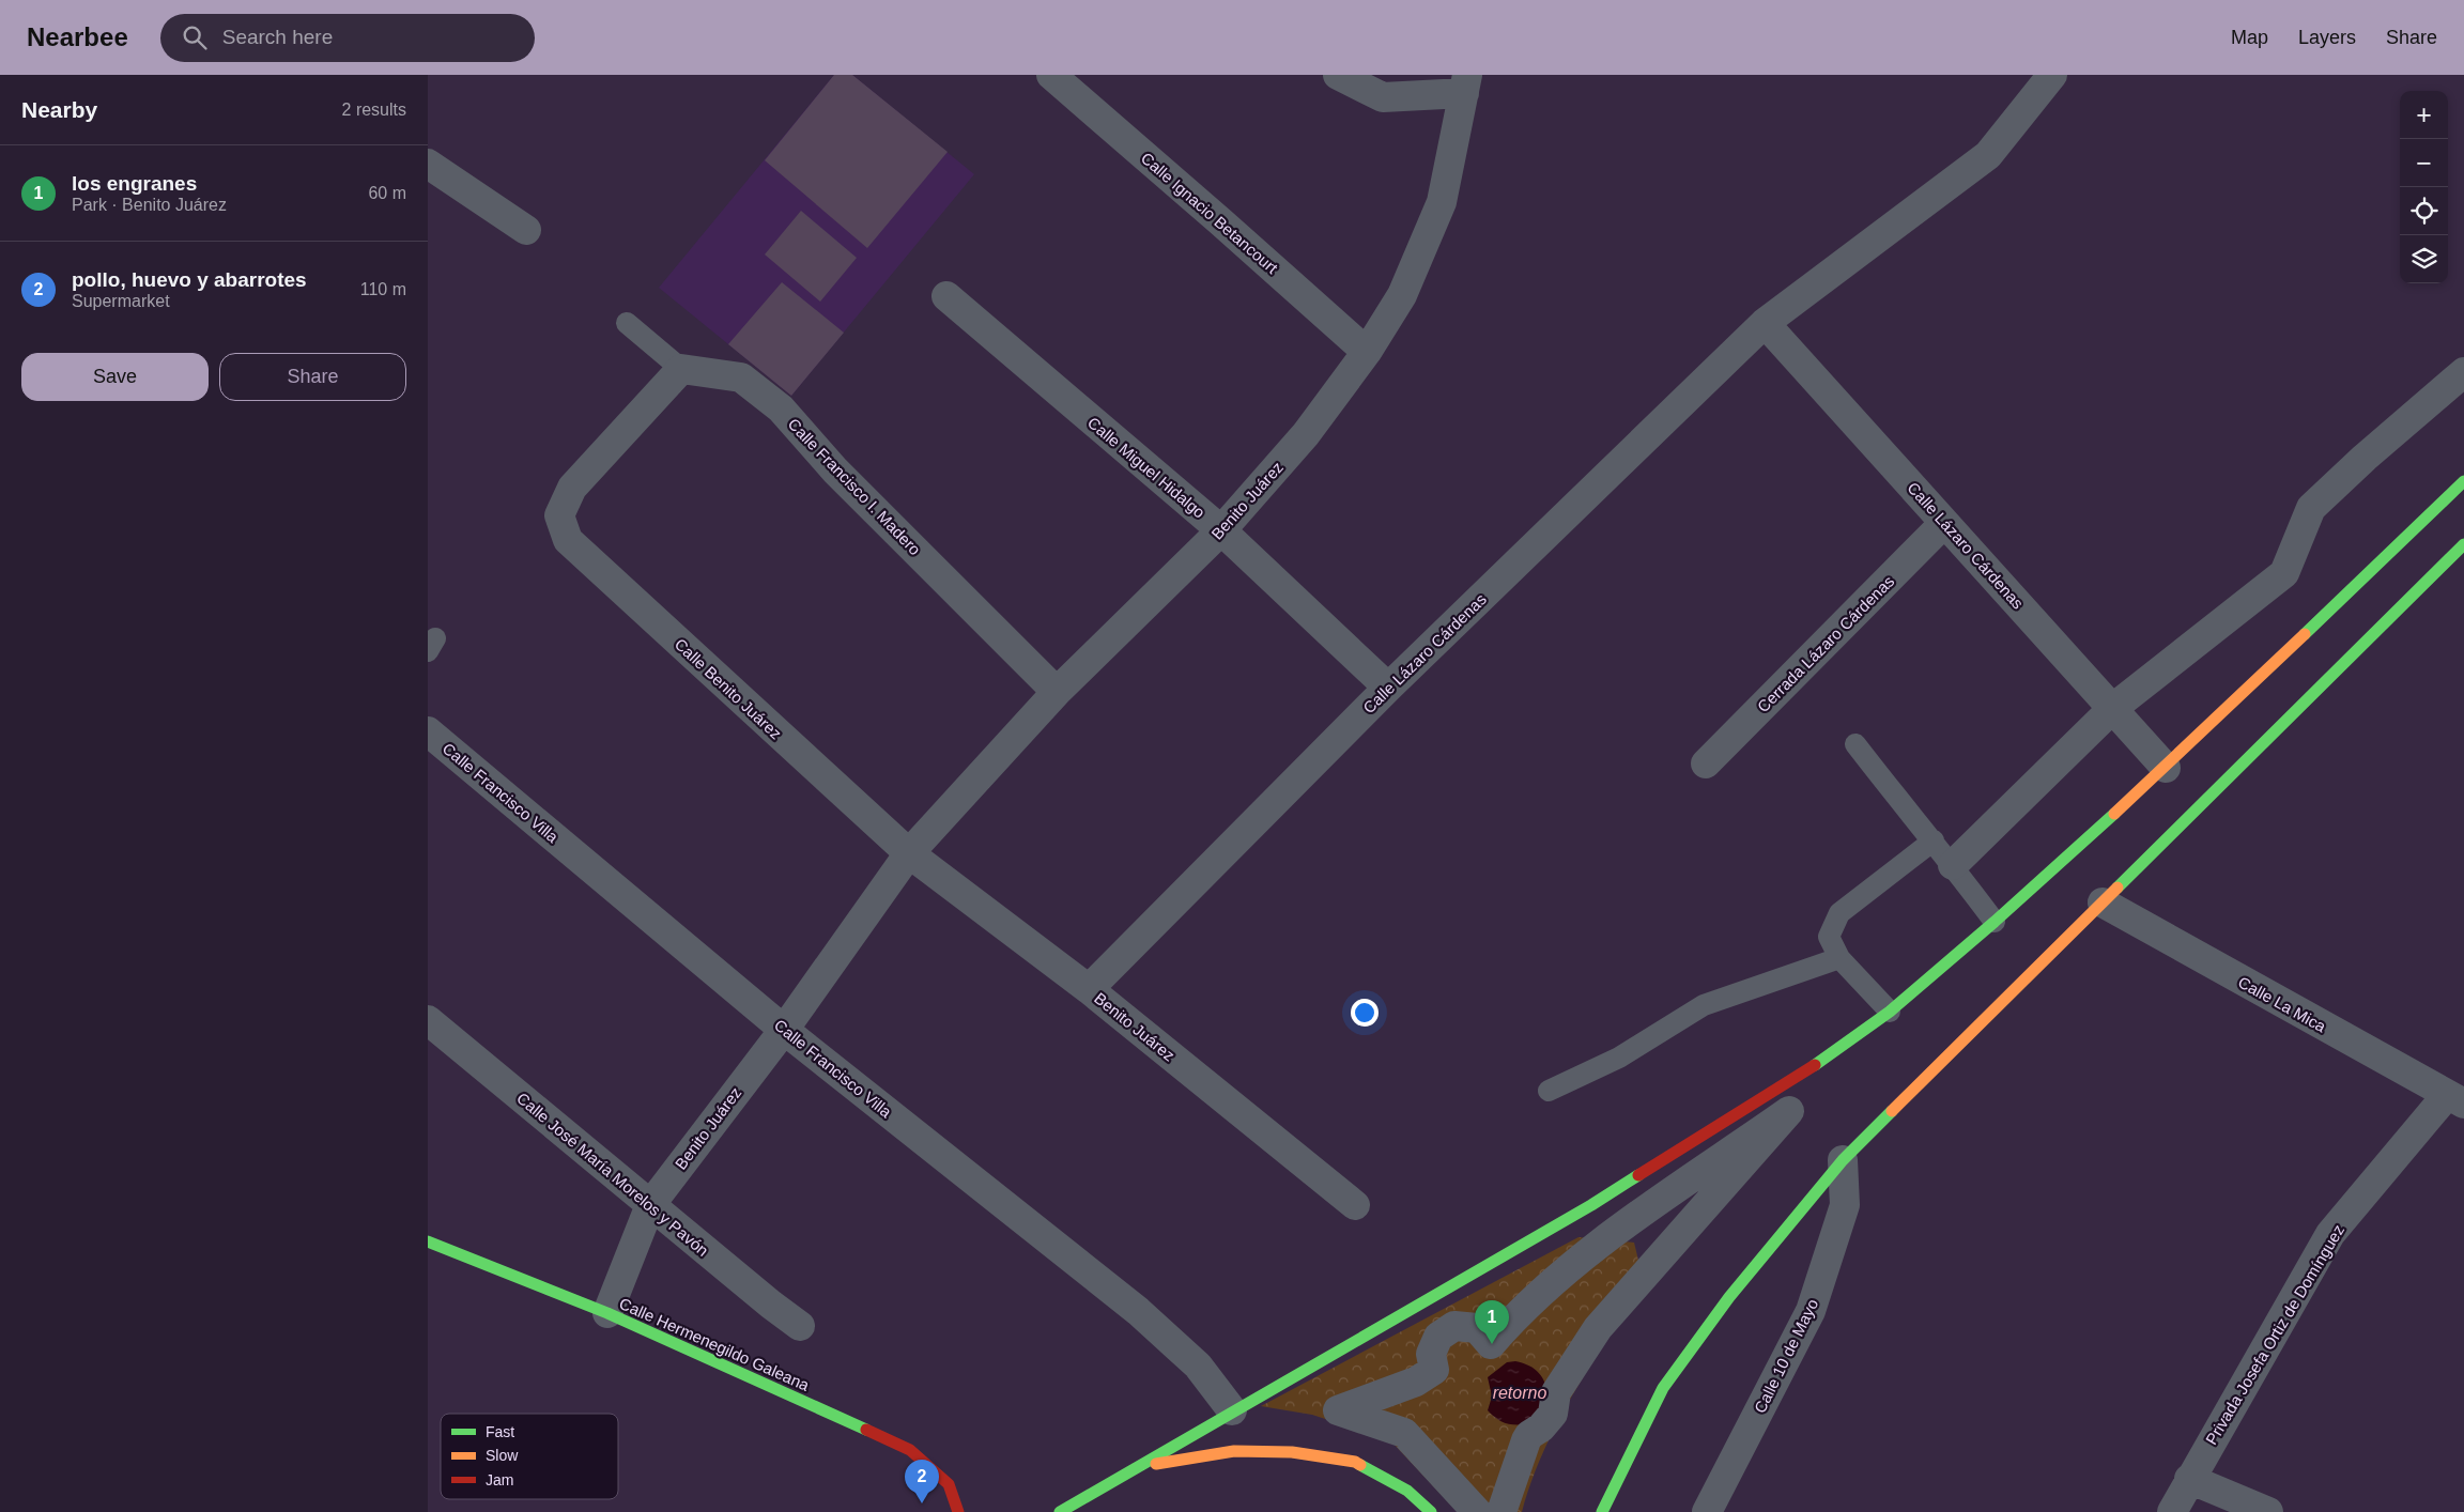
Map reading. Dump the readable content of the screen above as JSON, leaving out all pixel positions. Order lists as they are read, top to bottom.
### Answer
{
  "streets": {
    "main road": ["Calle Hermenegildo Galeana"],
    "street": [
      "Calle Ignacio Betancourt",
      "Calle Miguel Hidalgo",
      "Calle Francisco I. Madero",
      "Benito Juárez",
      "Calle Lázaro Cárdenas",
      "Cerrada Lázaro Cárdenas",
      "Calle Benito Juárez",
      "Calle Francisco Villa",
      "Calle La Mica",
      "Calle José María Morelos y Pavón",
      "Privada Josefa Ortiz de Domínguez",
      "Calle 10 de Mayo"
    ]
  },
  "crossings": [
    ["Calle Ignacio Betancourt", "Benito Juárez"],
    ["Calle Miguel Hidalgo", "Benito Juárez"],
    ["Calle Miguel Hidalgo", "Calle Lázaro Cárdenas"],
    ["Calle Francisco I. Madero", "Benito Juárez"],
    ["Calle Francisco I. Madero", "Calle Benito Juárez"],
    ["Benito Juárez", "Calle Lázaro Cárdenas"],
    ["Benito Juárez", "Calle Benito Juárez"],
    ["Benito Juárez", "Calle Francisco Villa"],
    ["Benito Juárez", "Calle José María Morelos y Pavón"],
    ["Benito Juárez", "Calle Hermenegildo Galeana"],
    ["Calle Lázaro Cárdenas", "Cerrada Lázaro Cárdenas"],
    ["Calle La Mica", "Privada Josefa Ortiz de Domínguez"]
  ],
  "water": ["retorno"],
  "legend": ["Fast", "Slow", "Jam"],
  "page": {
    "header": "Nearbee",
    "search": "Search here",
    "nav": ["Map", "Layers", "Share"],
    "heading": ["Nearby", "2 results"],
    "map_buttons": ["+", "−"],
    "list": [
      {
        "mark": "1",
        "name": "los engranes",
        "note": "Park · Benito Juárez",
        "value": "60 m"
      },
      {
        "mark": "2",
        "name": "pollo, huevo y abarrotes",
        "note": "Supermarket",
        "value": "110 m"
      }
    ],
    "buttons": ["Save", "Share"],
    "pins": ["1", "2"]
  }
}
